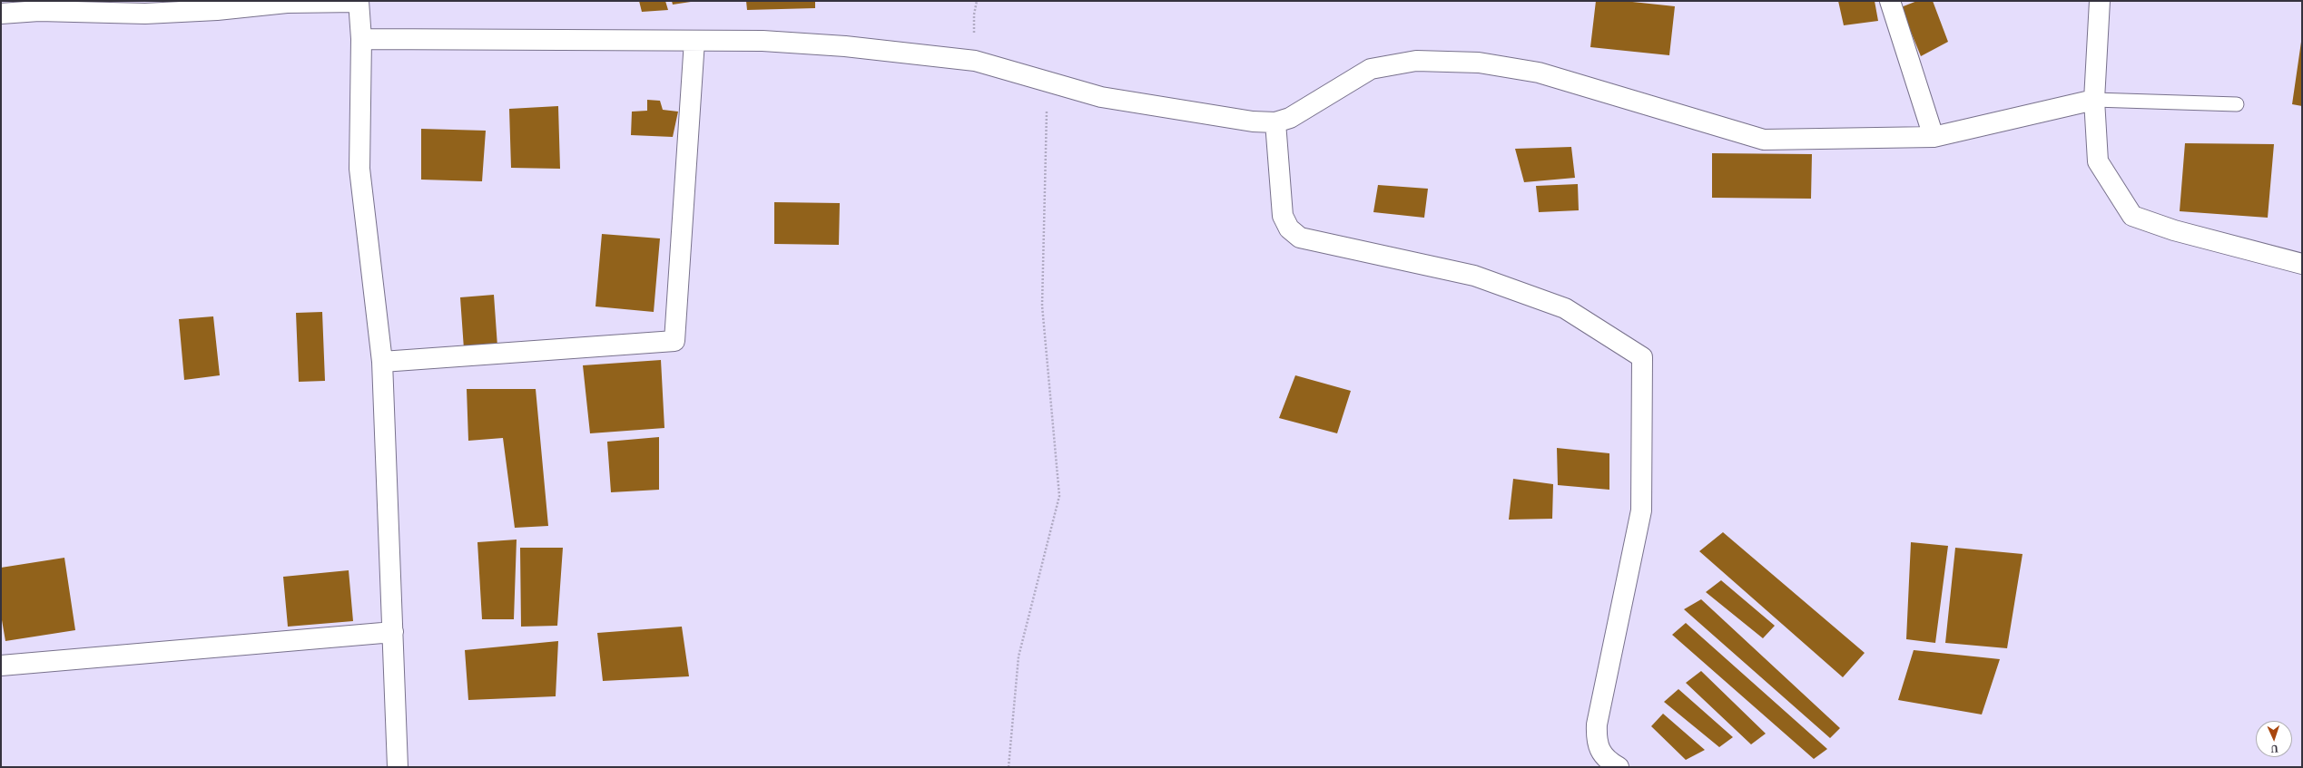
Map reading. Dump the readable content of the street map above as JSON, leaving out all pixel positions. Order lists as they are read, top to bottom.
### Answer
{
  "north": "bottom"
}
